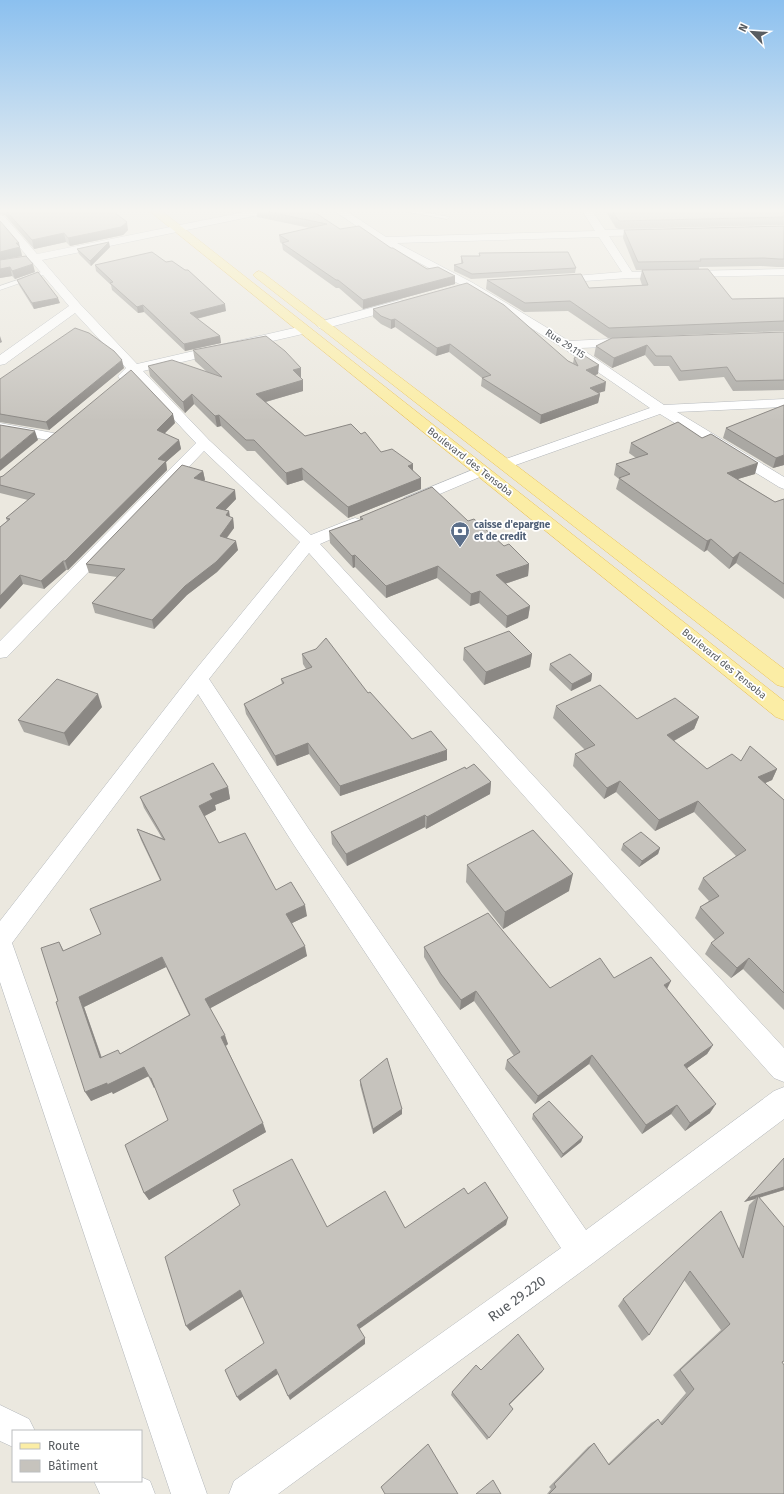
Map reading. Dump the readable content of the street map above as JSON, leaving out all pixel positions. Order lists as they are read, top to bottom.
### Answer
{
  "streets": {
    "main road": ["Boulevard des Tensoba"],
    "street": ["Rue 29.115", "Rue 29.220"]
  },
  "places": {
    "bank": ["caisse d'epargne et de credit"]
  },
  "legend": ["Route", "Bâtiment"],
  "north": "top left"
}
